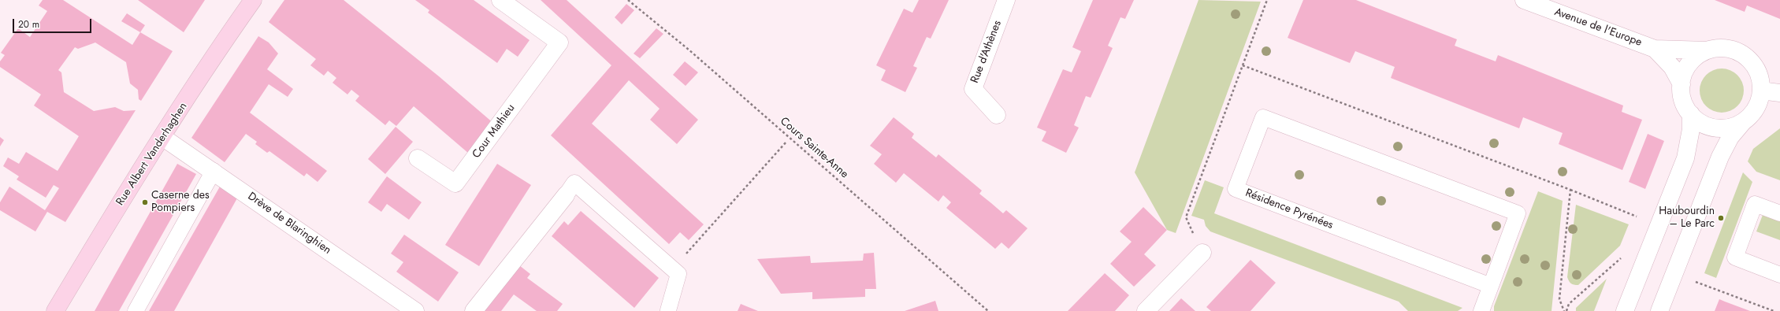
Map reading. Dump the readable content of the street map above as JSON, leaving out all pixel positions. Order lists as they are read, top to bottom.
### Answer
{
  "streets": {
    "main road": ["Rue Albert Vanderhaghen"],
    "street": [
      "Avenue de l'Europe",
      "Rue d'Athènes",
      "Cour Mathieu",
      "Drève de Blaringhien"
    ],
    "lane": ["Résidence Pyrénées"],
    "path": ["Cours Sainte-Anne"]
  },
  "crossings": [
    ["Rue Albert Vanderhaghen", "Drève de Blaringhien"]
  ],
  "places": ["Caserne des Pompiers", "Haubourdin – Le Parc"],
  "scale_bar": "20 m"
}
